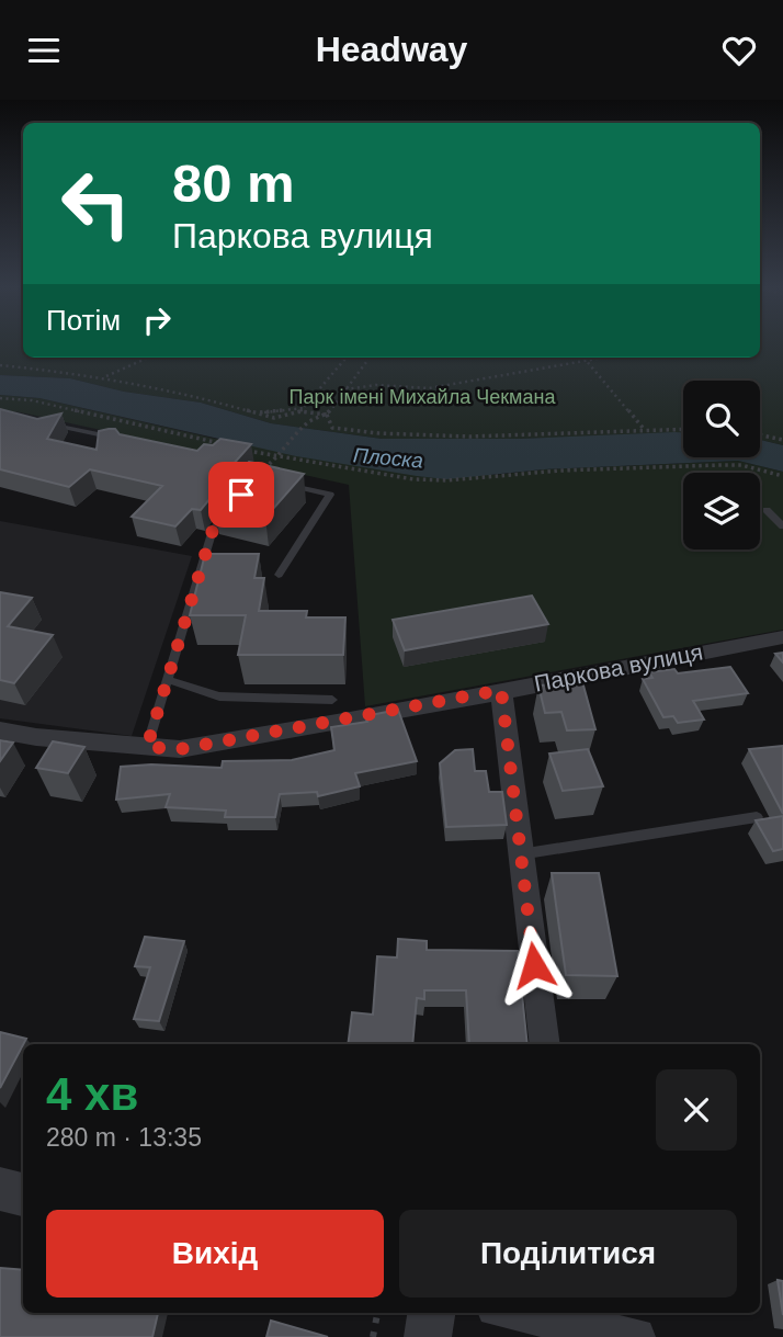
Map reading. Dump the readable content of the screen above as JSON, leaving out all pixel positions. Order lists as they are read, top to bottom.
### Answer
{
  "streets": {
    "street": ["Паркова вулиця"]
  },
  "water": ["Плоска"],
  "parks": ["Парк імені Михайла Чекмана"],
  "page": {
    "header": "Headway",
    "turn": ["80 m", "Паркова вулиця"],
    "then": "Потім",
    "heading": ["4 хв", "280 m · 13:35"],
    "buttons": ["Вихід", "Поділитися"]
  }
}
